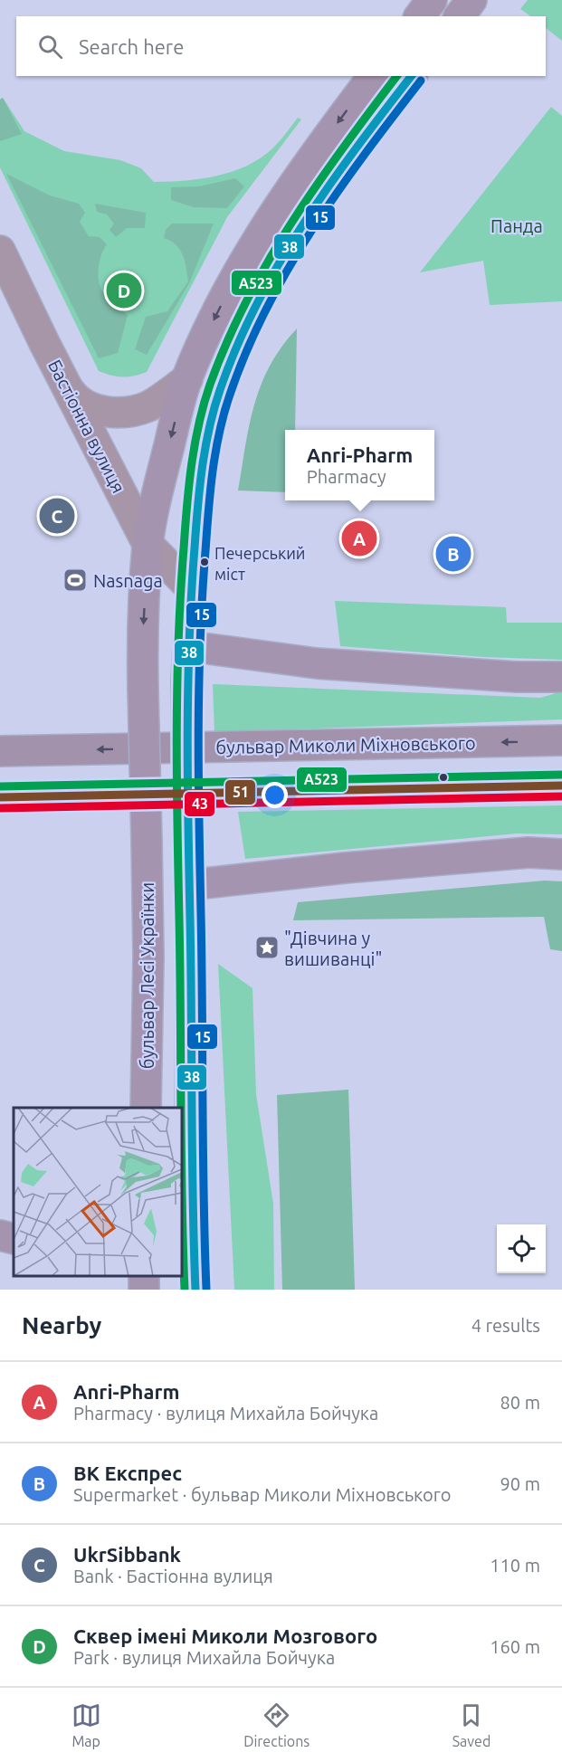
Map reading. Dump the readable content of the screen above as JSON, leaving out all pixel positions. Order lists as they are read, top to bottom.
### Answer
{
  "streets": {
    "highway": ["бульвар Миколи Міхновського"],
    "main road": ["бульвар Лесі Українки"],
    "street": ["Бастіонна вулиця"]
  },
  "crossings": [
    ["Бастіонна вулиця", "бульвар Лесі Українки"]
  ],
  "parks": ["Панда"],
  "places": {
    "other": ["Печерський міст"],
    "sports": ["Nasnaga"],
    "place": ["\"Дівчина у вишиванці\""]
  },
  "lines": [
    "transit line 38",
    "transit line А523",
    "transit line 15",
    "transit line 51",
    "transit line 43"
  ],
  "page": {
    "search": "Search here",
    "pins": [
      "D",
      "C",
      "A",
      "B"
    ],
    "popup": ["Anri-Pharm", "Pharmacy"],
    "heading": ["Nearby", "4 results"],
    "list": [
      {
        "mark": "A",
        "name": "Anri-Pharm",
        "note": "Pharmacy · вулиця Михайла Бойчука",
        "value": "80 m"
      },
      {
        "mark": "B",
        "name": "ВК Експрес",
        "note": "Supermarket · бульвар Миколи Міхновського",
        "value": "90 m"
      },
      {
        "mark": "C",
        "name": "UkrSibbank",
        "note": "Bank · Бастіонна вулиця",
        "value": "110 m"
      },
      {
        "mark": "D",
        "name": "Сквер імені Миколи Мозгового",
        "note": "Park · вулиця Михайла Бойчука",
        "value": "160 m"
      }
    ],
    "nav": ["Map", "Directions", "Saved"]
  }
}
